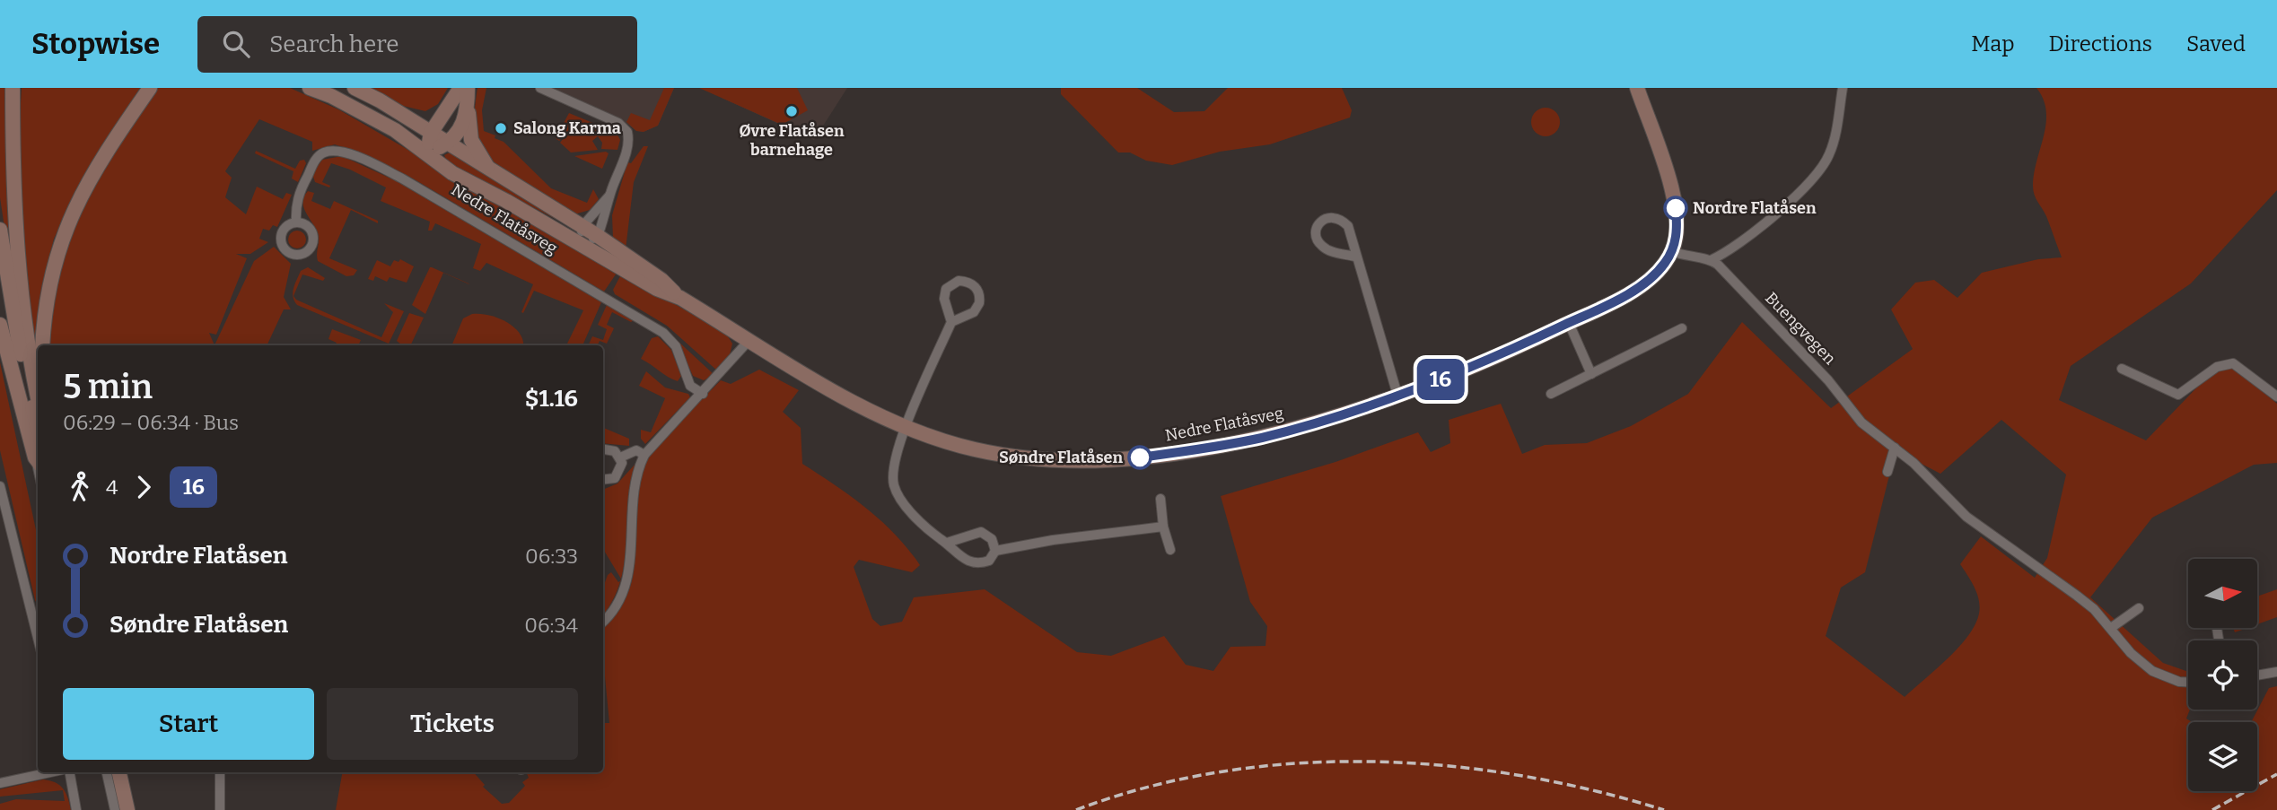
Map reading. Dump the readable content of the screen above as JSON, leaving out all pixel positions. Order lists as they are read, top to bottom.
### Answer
{
  "streets": {
    "street": ["Nedre Flatåsveg", "Buengvegen"]
  },
  "places": [
    "Øvre Flatåsen barnehage",
    "Salong Karma",
    "Nordre Flatåsen",
    "Søndre Flatåsen"
  ],
  "lines": ["bus line 16"],
  "north": "right",
  "page": {
    "header": "Stopwise",
    "search": "Search here",
    "nav": ["Map", "Directions", "Saved"],
    "on_map": "16",
    "heading": ["5 min", "06:29 – 06:34 · Bus", "$1.16"],
    "legs": ["4", "16"],
    "list": [
      {
        "name": "Nordre Flatåsen",
        "value": "06:33"
      },
      {
        "name": "Søndre Flatåsen",
        "value": "06:34"
      }
    ],
    "buttons": ["Start", "Tickets"]
  }
}
